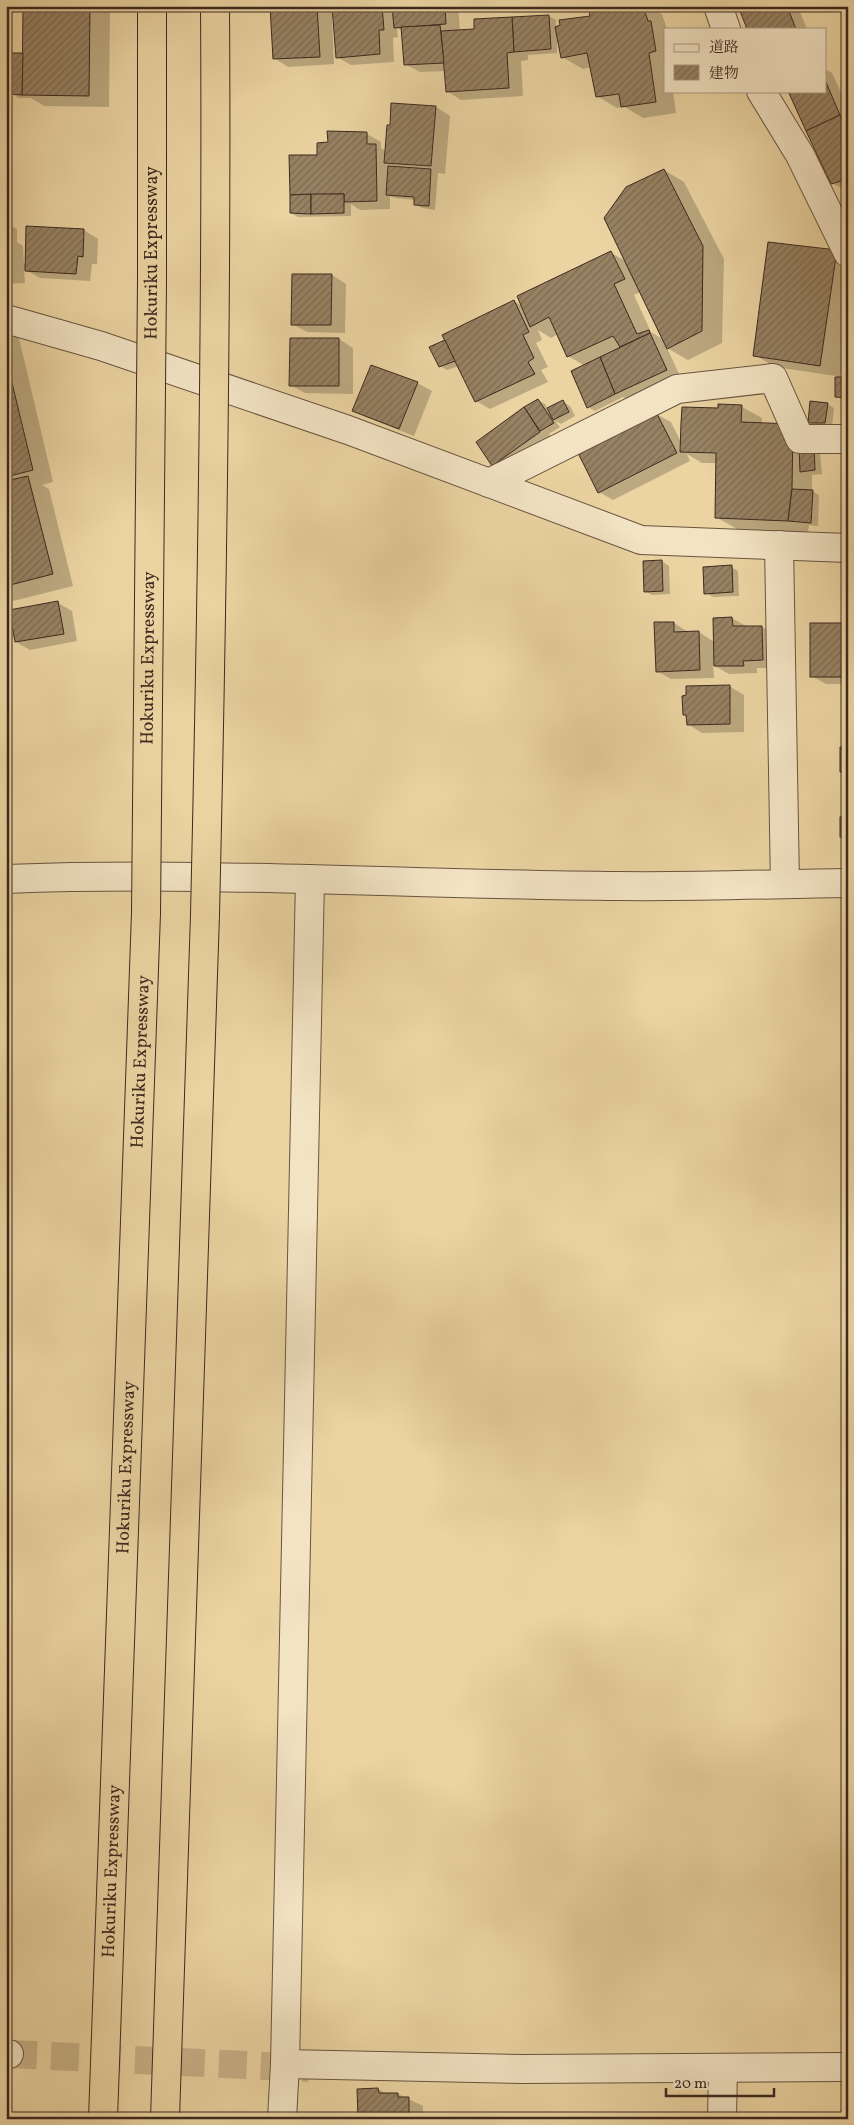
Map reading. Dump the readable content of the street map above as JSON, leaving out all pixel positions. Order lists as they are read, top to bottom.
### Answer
{
  "streets": {
    "highway": ["Hokuriku Expressway"]
  },
  "legend": ["道路", "建物"],
  "scale_bar": "20 m"
}
